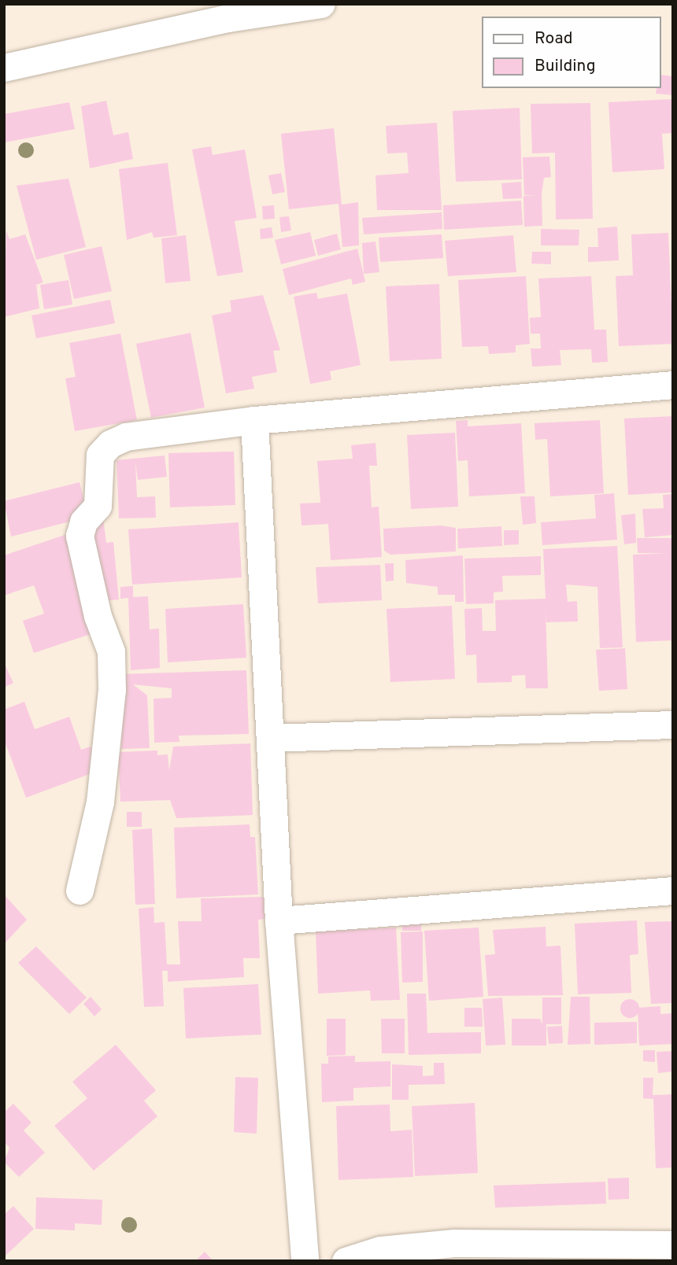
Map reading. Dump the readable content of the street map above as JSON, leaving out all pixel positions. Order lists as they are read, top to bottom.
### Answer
{
  "legend": ["Road", "Building"]
}
